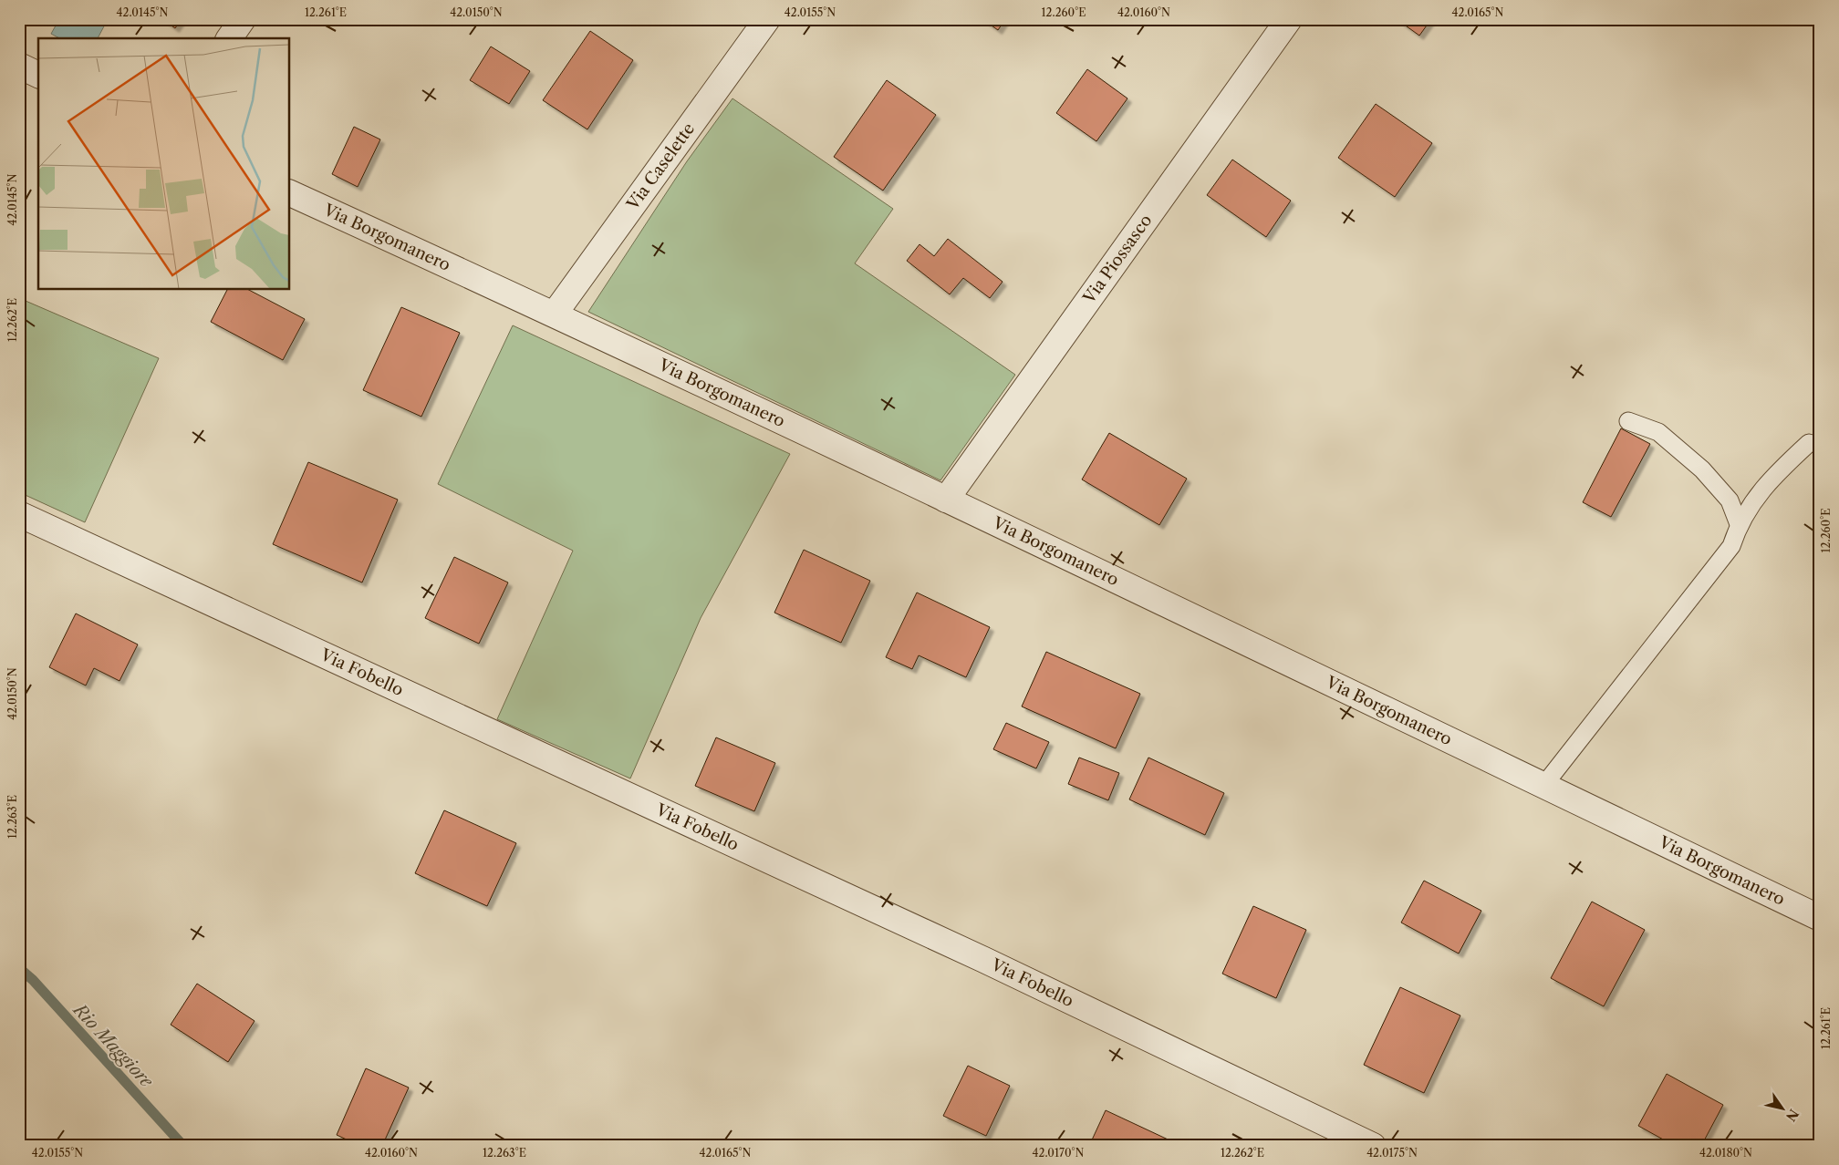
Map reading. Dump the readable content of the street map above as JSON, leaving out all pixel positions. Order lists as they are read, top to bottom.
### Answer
{
  "streets": {
    "street": [
      "Via Caselette",
      "Via Borgomanero",
      "Via Piossasco",
      "Via Fobello"
    ]
  },
  "crossings": [
    ["Via Caselette", "Via Borgomanero"],
    ["Via Borgomanero", "Via Piossasco"]
  ],
  "water": ["Rio Maggiore"],
  "north": "bottom right",
  "coordinates": [
    "42.0145°N",
    "12.261°E",
    "42.0150°N",
    "42.0155°N",
    "12.260°E",
    "42.0160°N",
    "42.0165°N",
    "12.262°E",
    "12.263°E",
    "42.0170°N",
    "42.0175°N",
    "42.0180°N"
  ]
}
